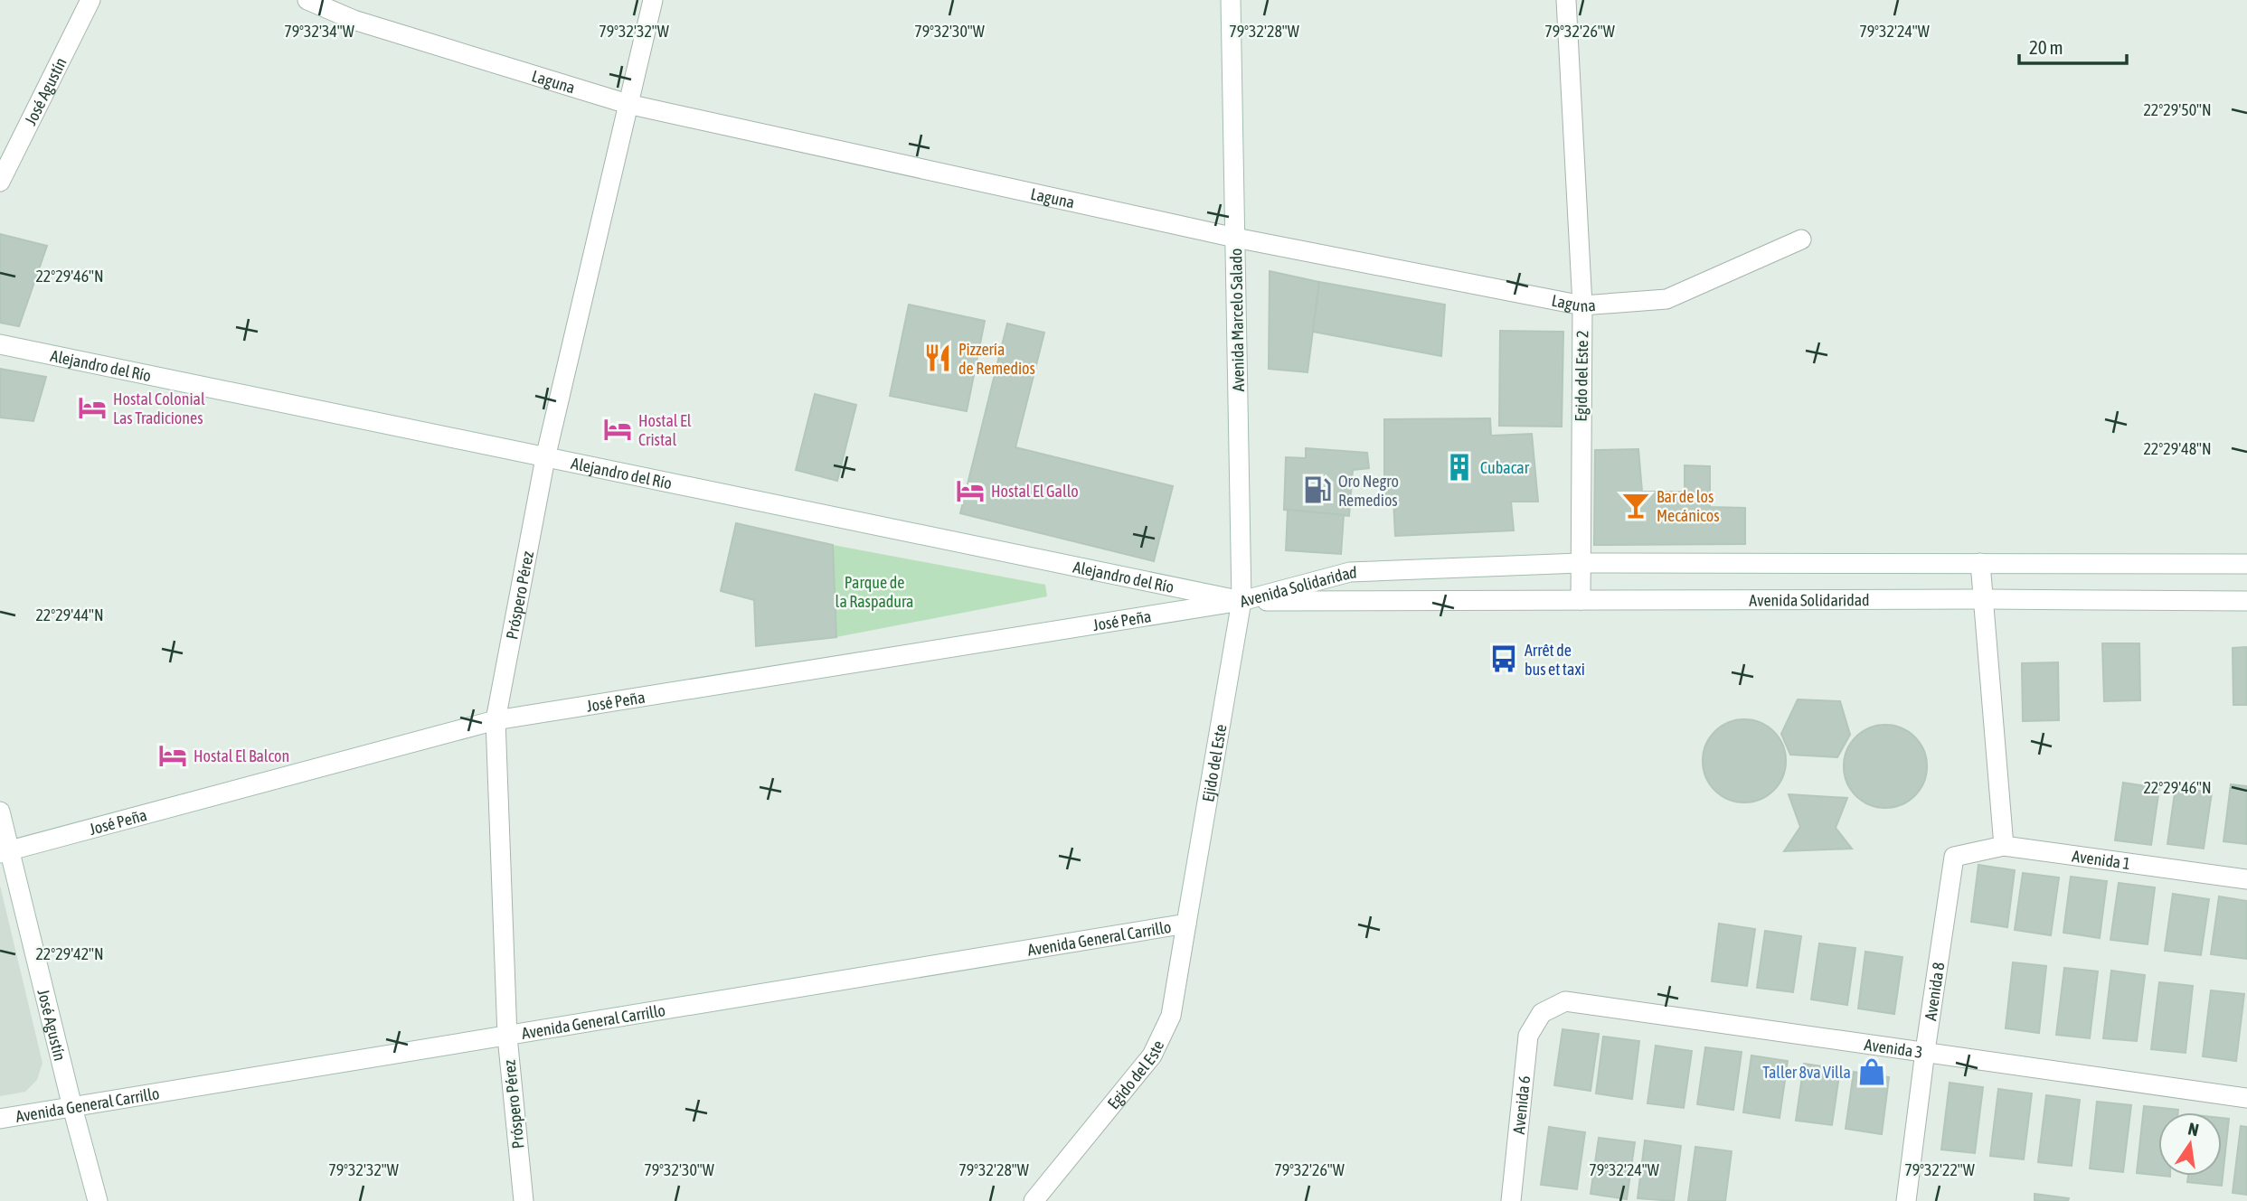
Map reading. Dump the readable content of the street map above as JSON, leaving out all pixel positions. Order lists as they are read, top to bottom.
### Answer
{
  "streets": {
    "street": [
      "Laguna",
      "José Agustín",
      "Avenida Marcelo Salado",
      "Alejandro del Río",
      "Egido del Este 2",
      "Avenida Solidaridad",
      "Próspero Pérez",
      "José Peña",
      "Ejido del Este",
      "Avenida 1",
      "Avenida General Carrillo",
      "Avenida 8",
      "Avenida 3",
      "Egido del Este",
      "Avenida 6"
    ]
  },
  "crossings": [
    ["Laguna", "Avenida Marcelo Salado"],
    ["Laguna", "Egido del Este 2"],
    ["Laguna", "Próspero Pérez"],
    ["José Agustín", "José Peña"],
    ["José Agustín", "Avenida General Carrillo"],
    ["Avenida Marcelo Salado", "Alejandro del Río"],
    ["Avenida Marcelo Salado", "Avenida Solidaridad"],
    ["Avenida Marcelo Salado", "José Peña"],
    ["Avenida Marcelo Salado", "Ejido del Este"],
    ["Alejandro del Río", "Avenida Solidaridad"],
    ["Alejandro del Río", "Próspero Pérez"],
    ["Alejandro del Río", "José Peña"],
    ["Alejandro del Río", "Ejido del Este"],
    ["Egido del Este 2", "Avenida Solidaridad"],
    ["Avenida Solidaridad", "José Peña"],
    ["Avenida Solidaridad", "Ejido del Este"],
    ["Próspero Pérez", "José Peña"],
    ["Próspero Pérez", "Avenida General Carrillo"],
    ["José Peña", "Ejido del Este"],
    ["Ejido del Este", "Avenida General Carrillo"],
    ["Ejido del Este", "Egido del Este"],
    ["Avenida 1", "Avenida 8"],
    ["Avenida General Carrillo", "Egido del Este"],
    ["Avenida 8", "Avenida 3"],
    ["Avenida 3", "Avenida 6"]
  ],
  "parks": ["Parque de la Raspadura"],
  "places": {
    "restaurant": ["Pizzería de Remedios"],
    "hotel": [
      "Hostal Colonial Las Tradiciones",
      "Hostal El Cristal",
      "Hostal El Gallo",
      "Hostal El Balcon"
    ],
    "building": ["Cubacar"],
    "fuel station": ["Oro Negro Remedios"],
    "bar": ["Bar de los Mecánicos"],
    "bus stop": ["Arrêt de bus et taxi"],
    "shop": ["Taller 8va Villa"]
  },
  "scale_bar": "20 m",
  "north": "top",
  "coordinates": [
    "79°32'34\"W",
    "79°32'32\"W",
    "79°32'30\"W",
    "79°32'28\"W",
    "79°32'26\"W",
    "79°32'24\"W",
    "22°29'50\"N",
    "22°29'46\"N",
    "22°29'48\"N",
    "22°29'44\"N",
    "22°29'42\"N",
    "79°32'22\"W"
  ]
}
